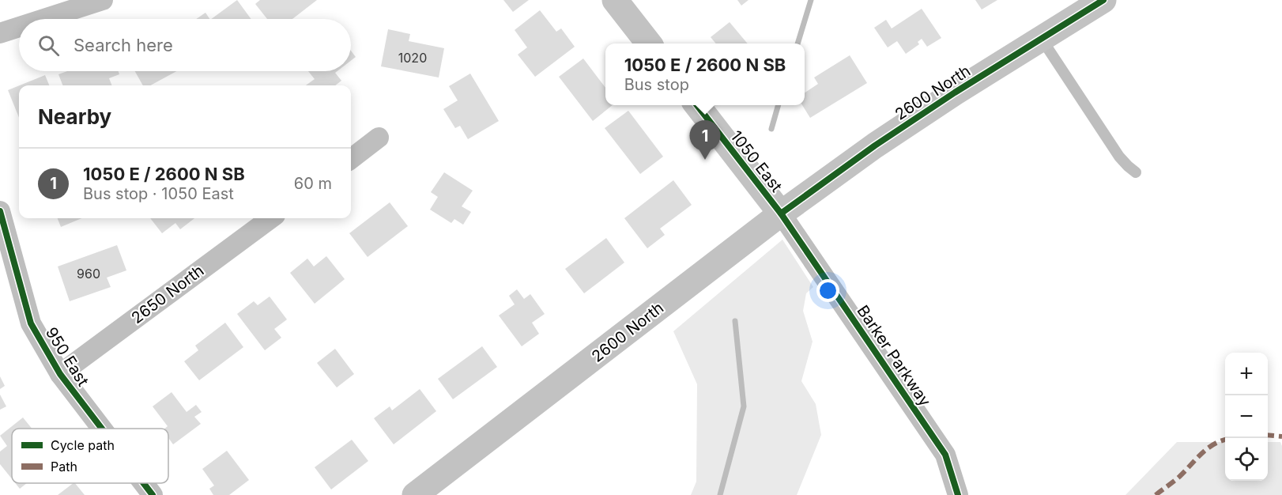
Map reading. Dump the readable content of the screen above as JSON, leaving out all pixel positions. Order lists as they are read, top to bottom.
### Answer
{
  "streets": {
    "main road": ["2600 North", "1050 East"],
    "street": ["2650 North", "Barker Parkway", "950 East"]
  },
  "crossings": [
    ["2600 North", "1050 East"],
    ["2600 North", "Barker Parkway"],
    ["1050 East", "Barker Parkway"],
    ["2650 North", "950 East"]
  ],
  "house_numbers": ["1020", "960"],
  "legend": ["Cycle path", "Path"],
  "page": {
    "search": "Search here",
    "popup": ["1050 E / 2600 N SB", "Bus stop"],
    "heading": "Nearby",
    "pins": "1",
    "list": [
      {
        "mark": "1",
        "name": "1050 E / 2600 N SB",
        "note": "Bus stop · 1050 East",
        "value": "60 m"
      }
    ],
    "map_buttons": ["+", "−"]
  }
}
